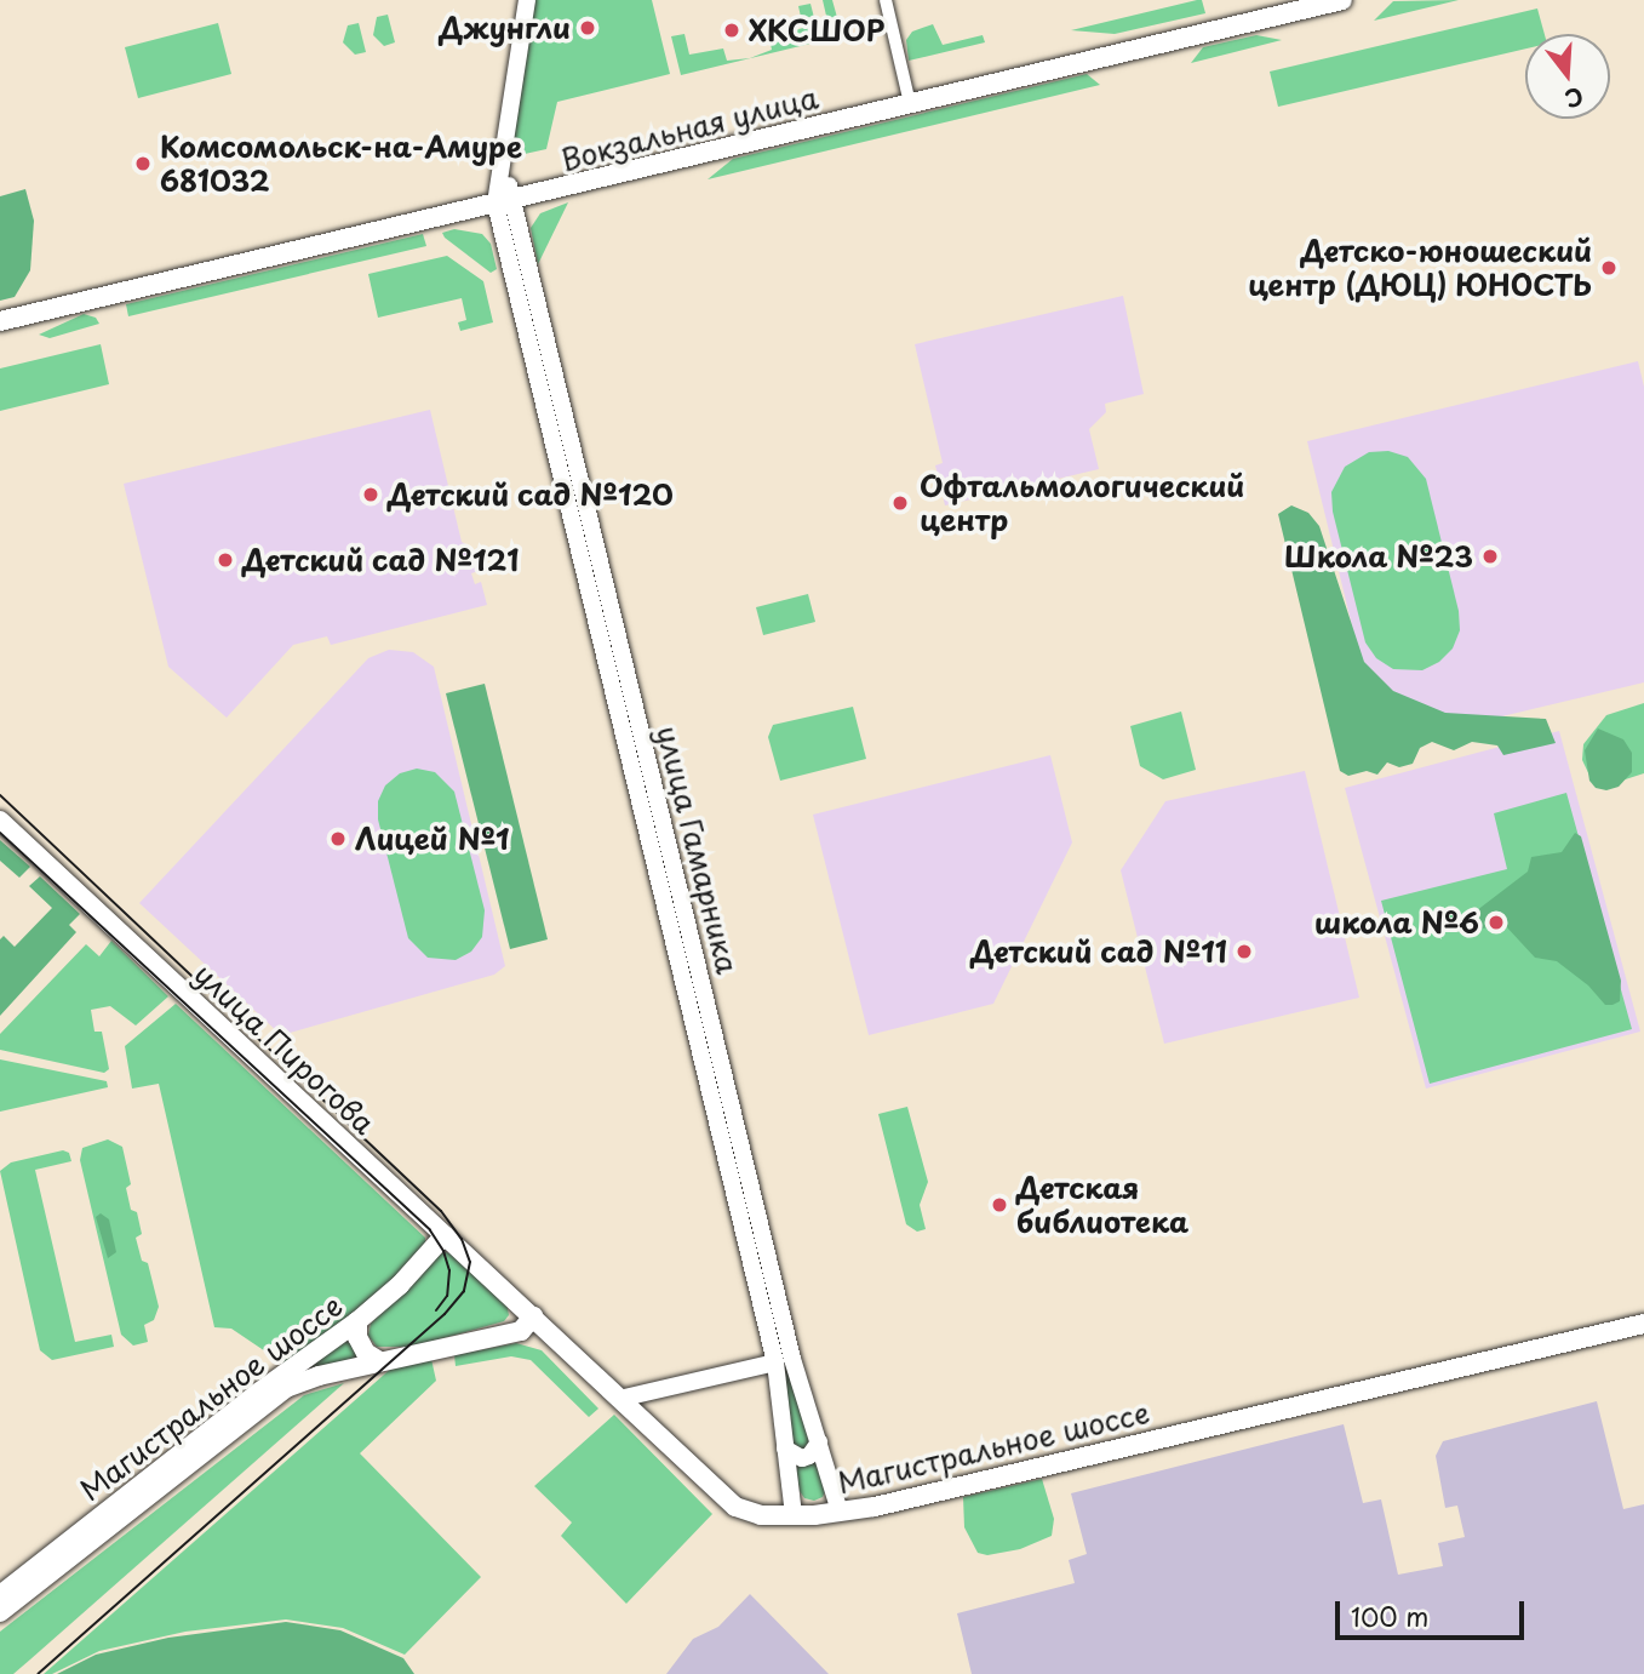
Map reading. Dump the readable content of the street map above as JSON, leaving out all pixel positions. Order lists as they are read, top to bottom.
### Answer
{
  "streets": {
    "main road": ["Вокзальная улица", "улица Пирогова", "Магистральное шоссе"],
    "street": ["улица Гамарника"]
  },
  "crossings": [
    ["Вокзальная улица", "улица Гамарника"],
    ["улица Гамарника", "Магистральное шоссе"],
    ["улица Пирогова", "Магистральное шоссе"]
  ],
  "places": [
    "Джунгли",
    "ХКСШОР",
    "Комсомольск-на-Амуре 681032",
    "Детско-юношеский центр (ДЮЦ) ЮНОСТЬ",
    "Детский сад №120",
    "Офтальмологический центр",
    "Школа №23",
    "Детский сад №121",
    "Лицей №1",
    "школа №6",
    "Детский сад №11",
    "Детская библиотека"
  ],
  "scale_bar": "100 m",
  "north": "bottom"
}
